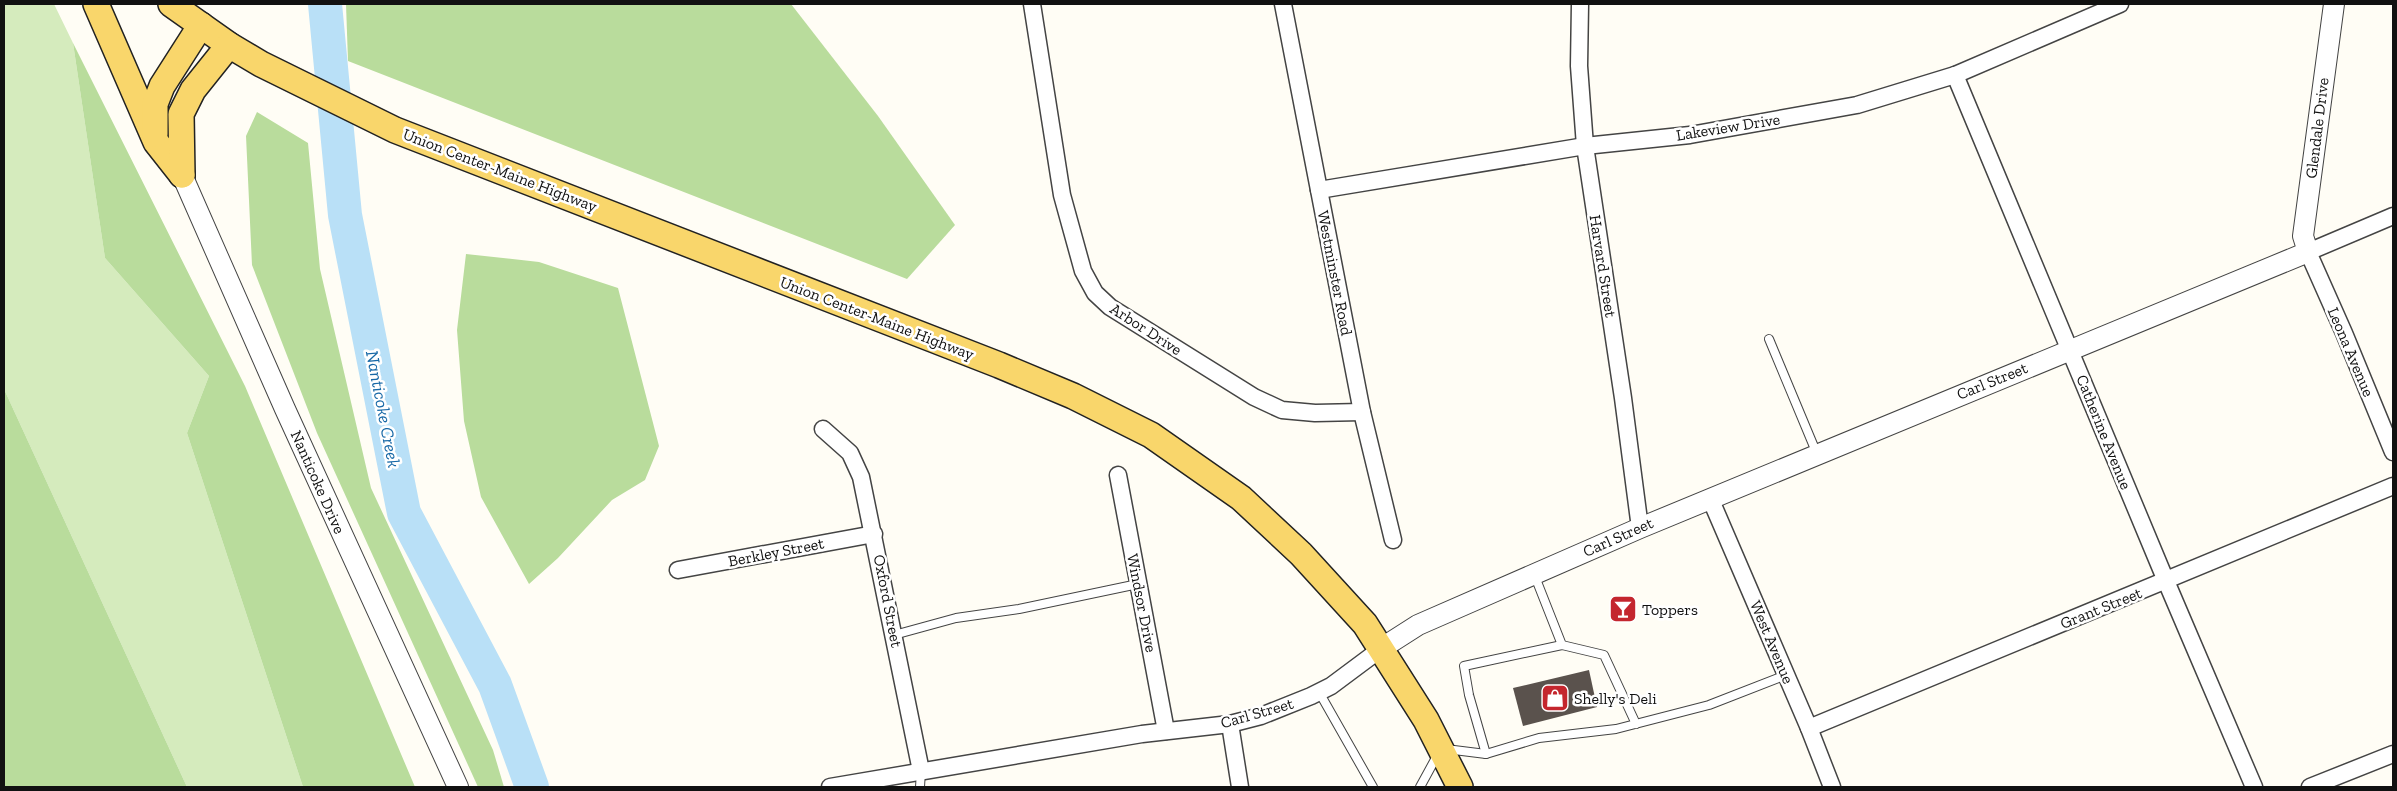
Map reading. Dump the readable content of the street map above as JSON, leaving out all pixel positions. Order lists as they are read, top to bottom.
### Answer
{
  "streets": {
    "main road": ["Union Center-Maine Highway"],
    "street": [
      "Lakeview Drive",
      "Glendale Drive",
      "Harvard Street",
      "Westminster Road",
      "Arbor Drive",
      "Leona Avenue",
      "Carl Street",
      "Catherine Avenue",
      "Nanticoke Drive",
      "Berkley Street",
      "Oxford Street",
      "Windsor Drive",
      "Grant Street",
      "West Avenue"
    ]
  },
  "crossings": [
    ["Lakeview Drive", "Harvard Street"],
    ["Lakeview Drive", "Westminster Road"],
    ["Lakeview Drive", "Catherine Avenue"],
    ["Glendale Drive", "Leona Avenue"],
    ["Glendale Drive", "Carl Street"],
    ["Union Center-Maine Highway", "Carl Street"],
    ["Harvard Street", "Carl Street"],
    ["Westminster Road", "Arbor Drive"],
    ["Leona Avenue", "Carl Street"],
    ["Carl Street", "Catherine Avenue"],
    ["Carl Street", "Oxford Street"],
    ["Carl Street", "Windsor Drive"],
    ["Carl Street", "West Avenue"],
    ["Catherine Avenue", "Grant Street"],
    ["Berkley Street", "Oxford Street"],
    ["Grant Street", "West Avenue"]
  ],
  "water": ["Nanticoke Creek"],
  "places": {
    "bar": ["Toppers"],
    "shop": ["Shelly's Deli"]
  }
}
